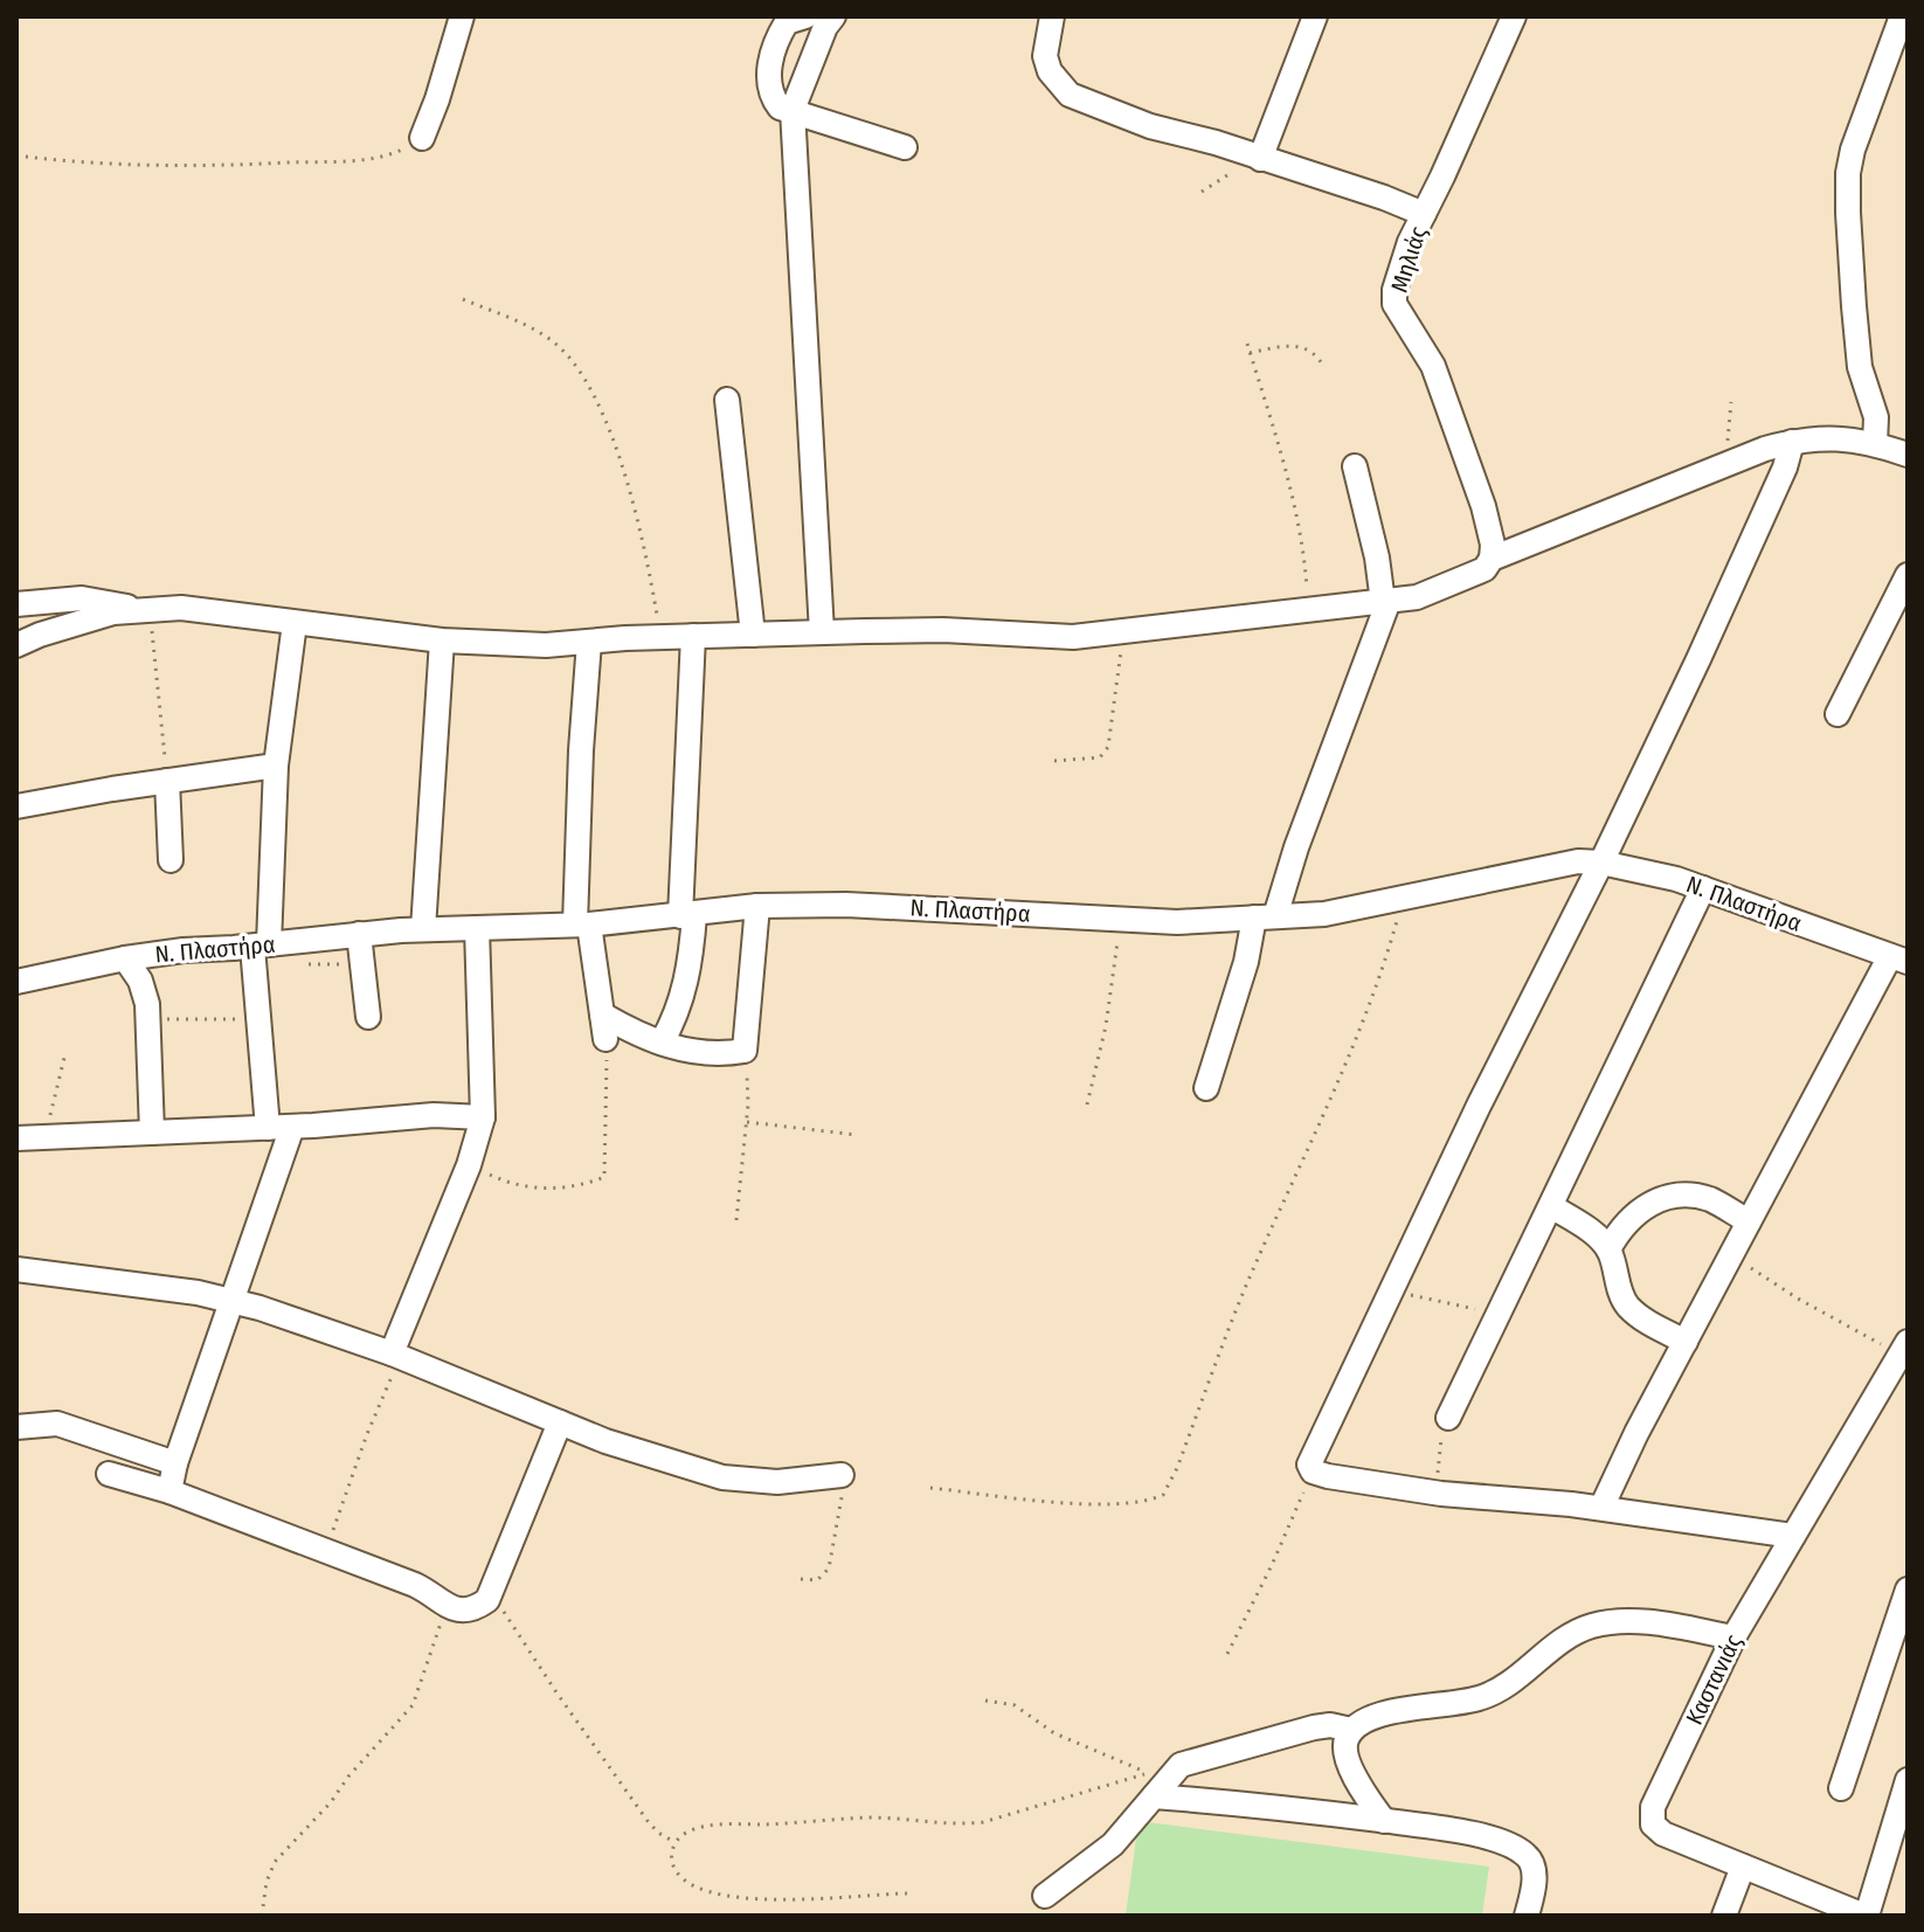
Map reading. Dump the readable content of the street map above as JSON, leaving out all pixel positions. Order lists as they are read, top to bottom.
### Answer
{
  "streets": {
    "street": ["Μηλιάς", "Ν. Πλαστήρα", "Καστανιάς"]
  }
}
